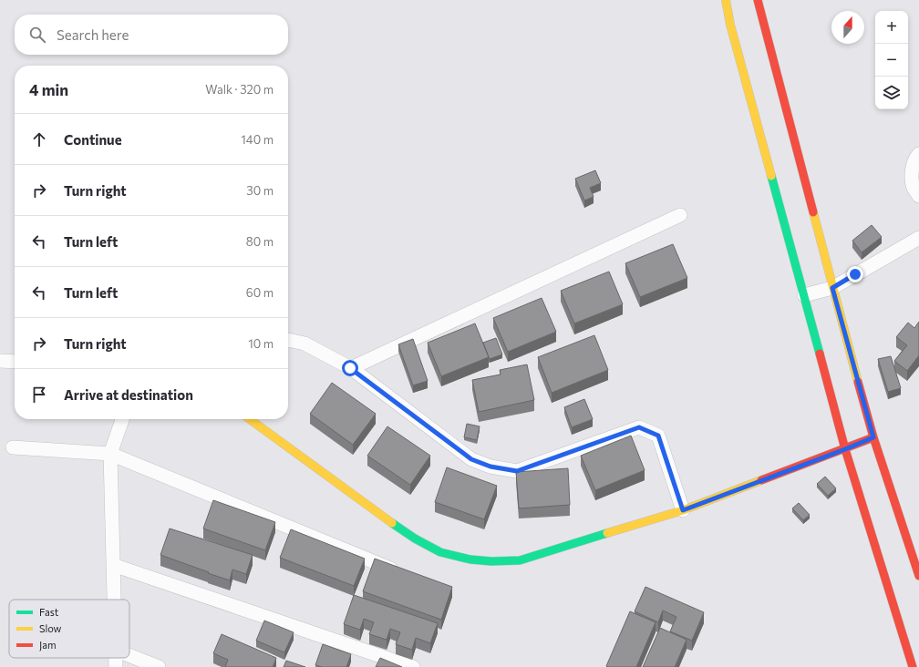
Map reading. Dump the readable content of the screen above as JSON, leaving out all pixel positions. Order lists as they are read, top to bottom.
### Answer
{
  "legend": ["Fast", "Slow", "Jam"],
  "north": "top",
  "page": {
    "map_buttons": ["+", "−"],
    "search": "Search here",
    "heading": ["4 min", "Walk · 320 m"],
    "list": [
      ["Continue", "140 m"],
      ["Turn right", "30 m"],
      ["Turn left", "80 m"],
      ["Turn left", "60 m"],
      ["Turn right", "10 m"],
      "Arrive at destination"
    ]
  }
}
